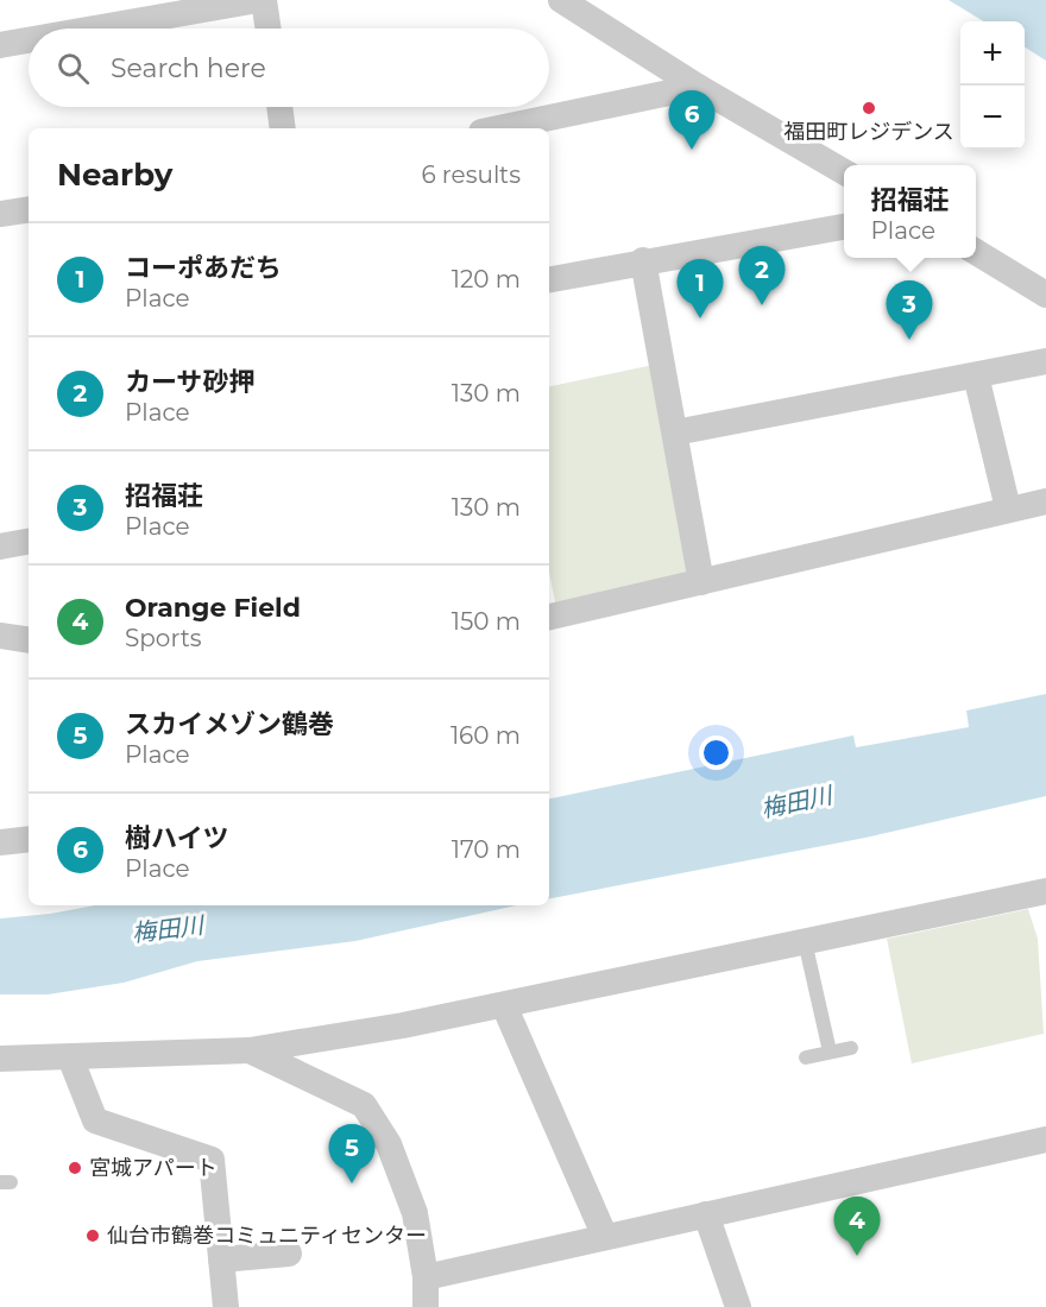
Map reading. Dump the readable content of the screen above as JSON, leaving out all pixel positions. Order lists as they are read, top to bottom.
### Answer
{
  "water": ["梅田川"],
  "places": ["福田町レジデンス", "宮城アパート", "仙台市鶴巻コミュニティセンター"],
  "page": {
    "map_buttons": ["+", "−"],
    "search": "Search here",
    "pins": [
      "6",
      "2",
      "1",
      "3",
      "5",
      "4"
    ],
    "heading": ["Nearby", "6 results"],
    "popup": ["招福荘", "Place"],
    "list": [
      {
        "mark": "1",
        "name": "コーポあだち",
        "note": "Place",
        "value": "120 m"
      },
      {
        "mark": "2",
        "name": "カーサ砂押",
        "note": "Place",
        "value": "130 m"
      },
      {
        "mark": "3",
        "name": "招福荘",
        "note": "Place",
        "value": "130 m"
      },
      {
        "mark": "4",
        "name": "Orange Field",
        "note": "Sports",
        "value": "150 m"
      },
      {
        "mark": "5",
        "name": "スカイメゾン鶴巻",
        "note": "Place",
        "value": "160 m"
      },
      {
        "mark": "6",
        "name": "樹ハイツ",
        "note": "Place",
        "value": "170 m"
      }
    ]
  }
}
